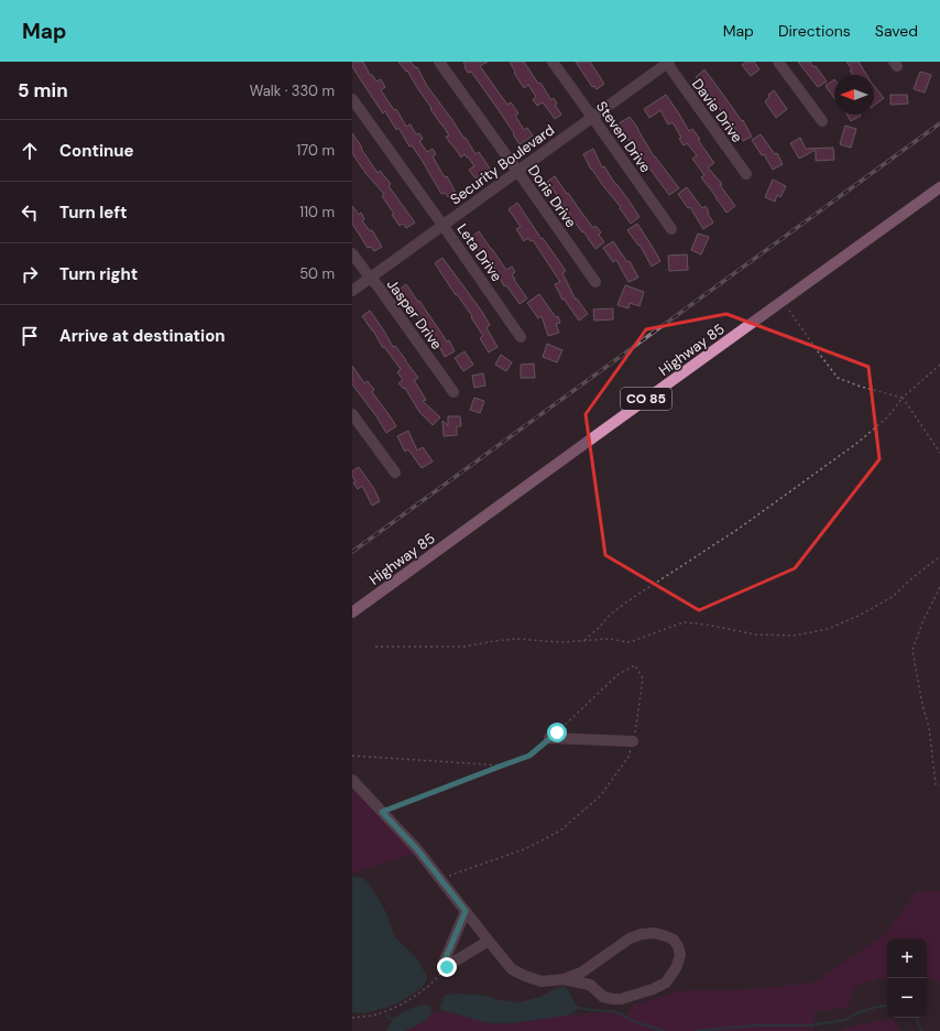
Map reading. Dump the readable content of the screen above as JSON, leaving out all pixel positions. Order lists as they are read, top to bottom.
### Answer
{
  "streets": {
    "main road": ["Highway 85", "CO 85"],
    "street": [
      "Davie Drive",
      "Steven Drive",
      "Security Boulevard",
      "Doris Drive",
      "Leta Drive",
      "Jasper Drive"
    ]
  },
  "crossings": [
    ["Davie Drive", "Security Boulevard"],
    ["Steven Drive", "Security Boulevard"],
    ["Security Boulevard", "Doris Drive"],
    ["Security Boulevard", "Leta Drive"],
    ["Security Boulevard", "Jasper Drive"]
  ],
  "north": "left",
  "page": {
    "header": "Map",
    "nav": ["Map", "Directions", "Saved"],
    "heading": ["5 min", "Walk · 330 m"],
    "list": [
      ["Continue", "170 m"],
      ["Turn left", "110 m"],
      ["Turn right", "50 m"],
      "Arrive at destination"
    ],
    "map_buttons": ["+", "−"]
  }
}
